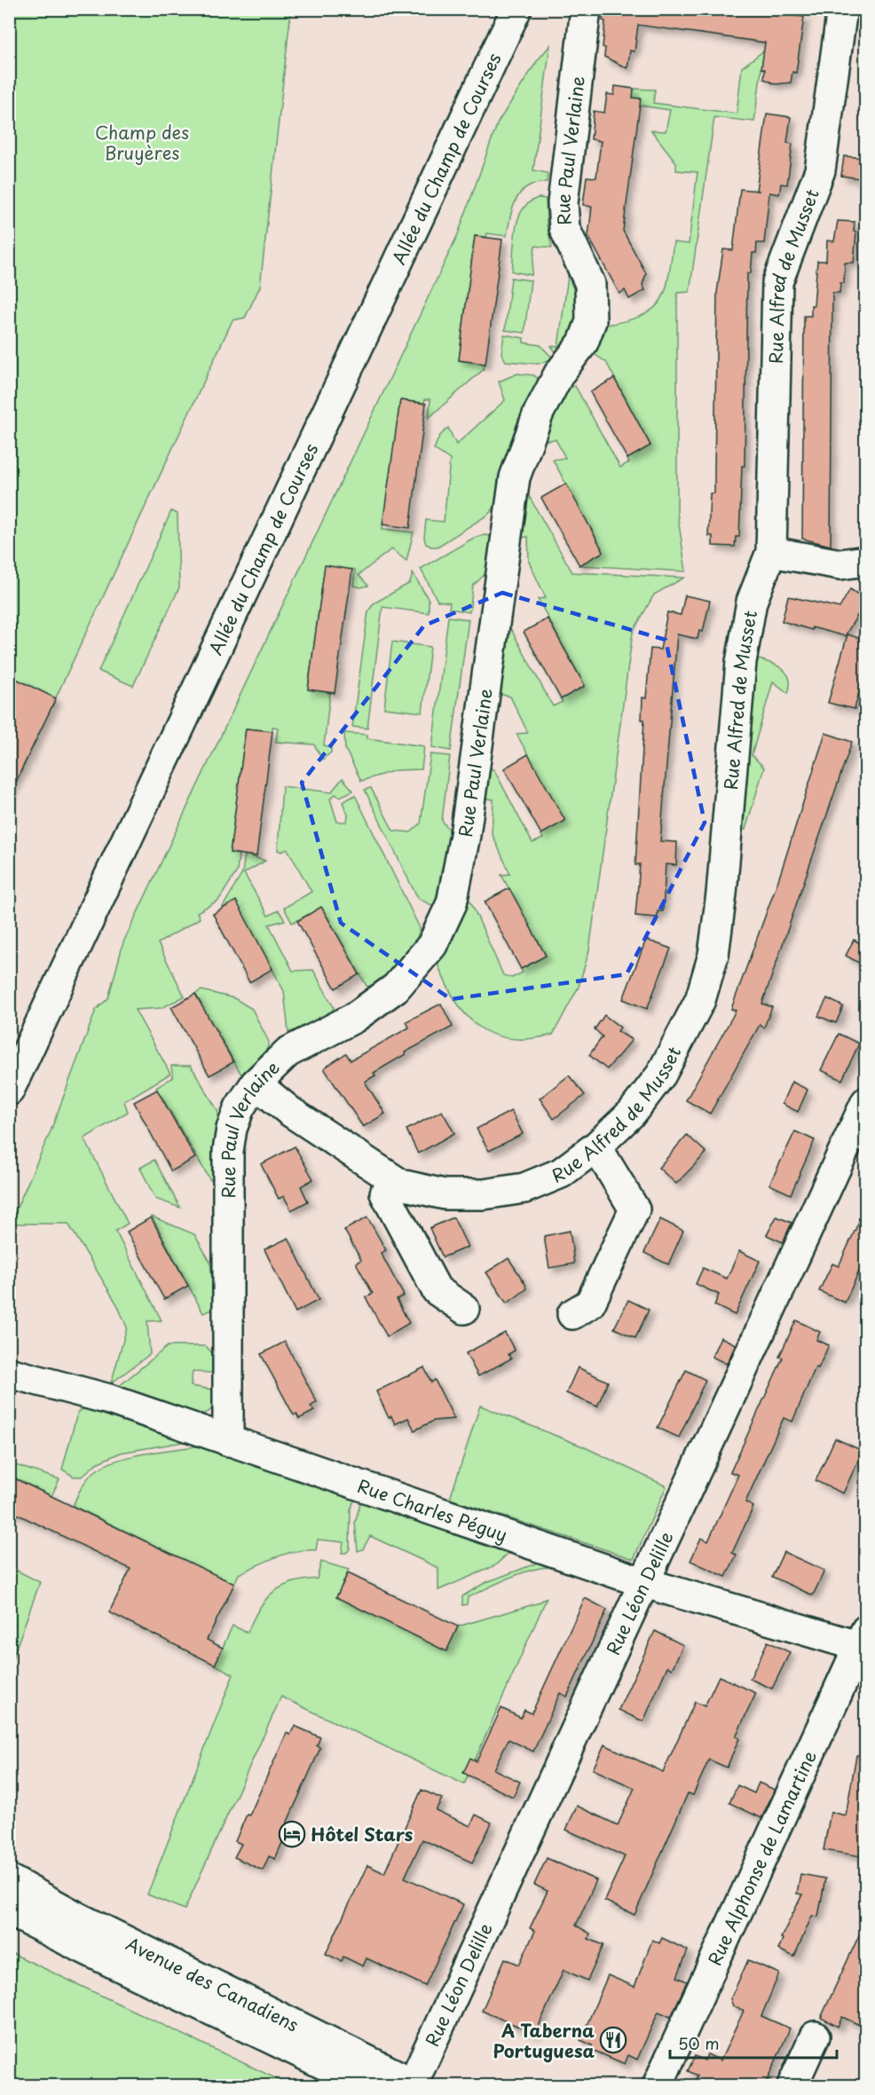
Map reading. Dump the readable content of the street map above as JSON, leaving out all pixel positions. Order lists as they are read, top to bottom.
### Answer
{
  "streets": {
    "street": [
      "Rue Paul Verlaine",
      "Allée du Champ de Courses",
      "Rue Alfred de Musset",
      "Rue Charles Péguy",
      "Rue Léon Delille",
      "Rue Alphonse de Lamartine",
      "Avenue des Canadiens"
    ]
  },
  "crossings": [
    ["Rue Paul Verlaine", "Rue Alfred de Musset"],
    ["Rue Paul Verlaine", "Rue Charles Péguy"],
    ["Rue Charles Péguy", "Rue Léon Delille"],
    ["Rue Charles Péguy", "Rue Alphonse de Lamartine"],
    ["Rue Léon Delille", "Avenue des Canadiens"]
  ],
  "parks": ["Champ des Bruyères"],
  "places": {
    "hotel": ["Hôtel Stars"],
    "restaurant": ["A Taberna Portuguesa"]
  },
  "scale_bar": "50 m"
}
